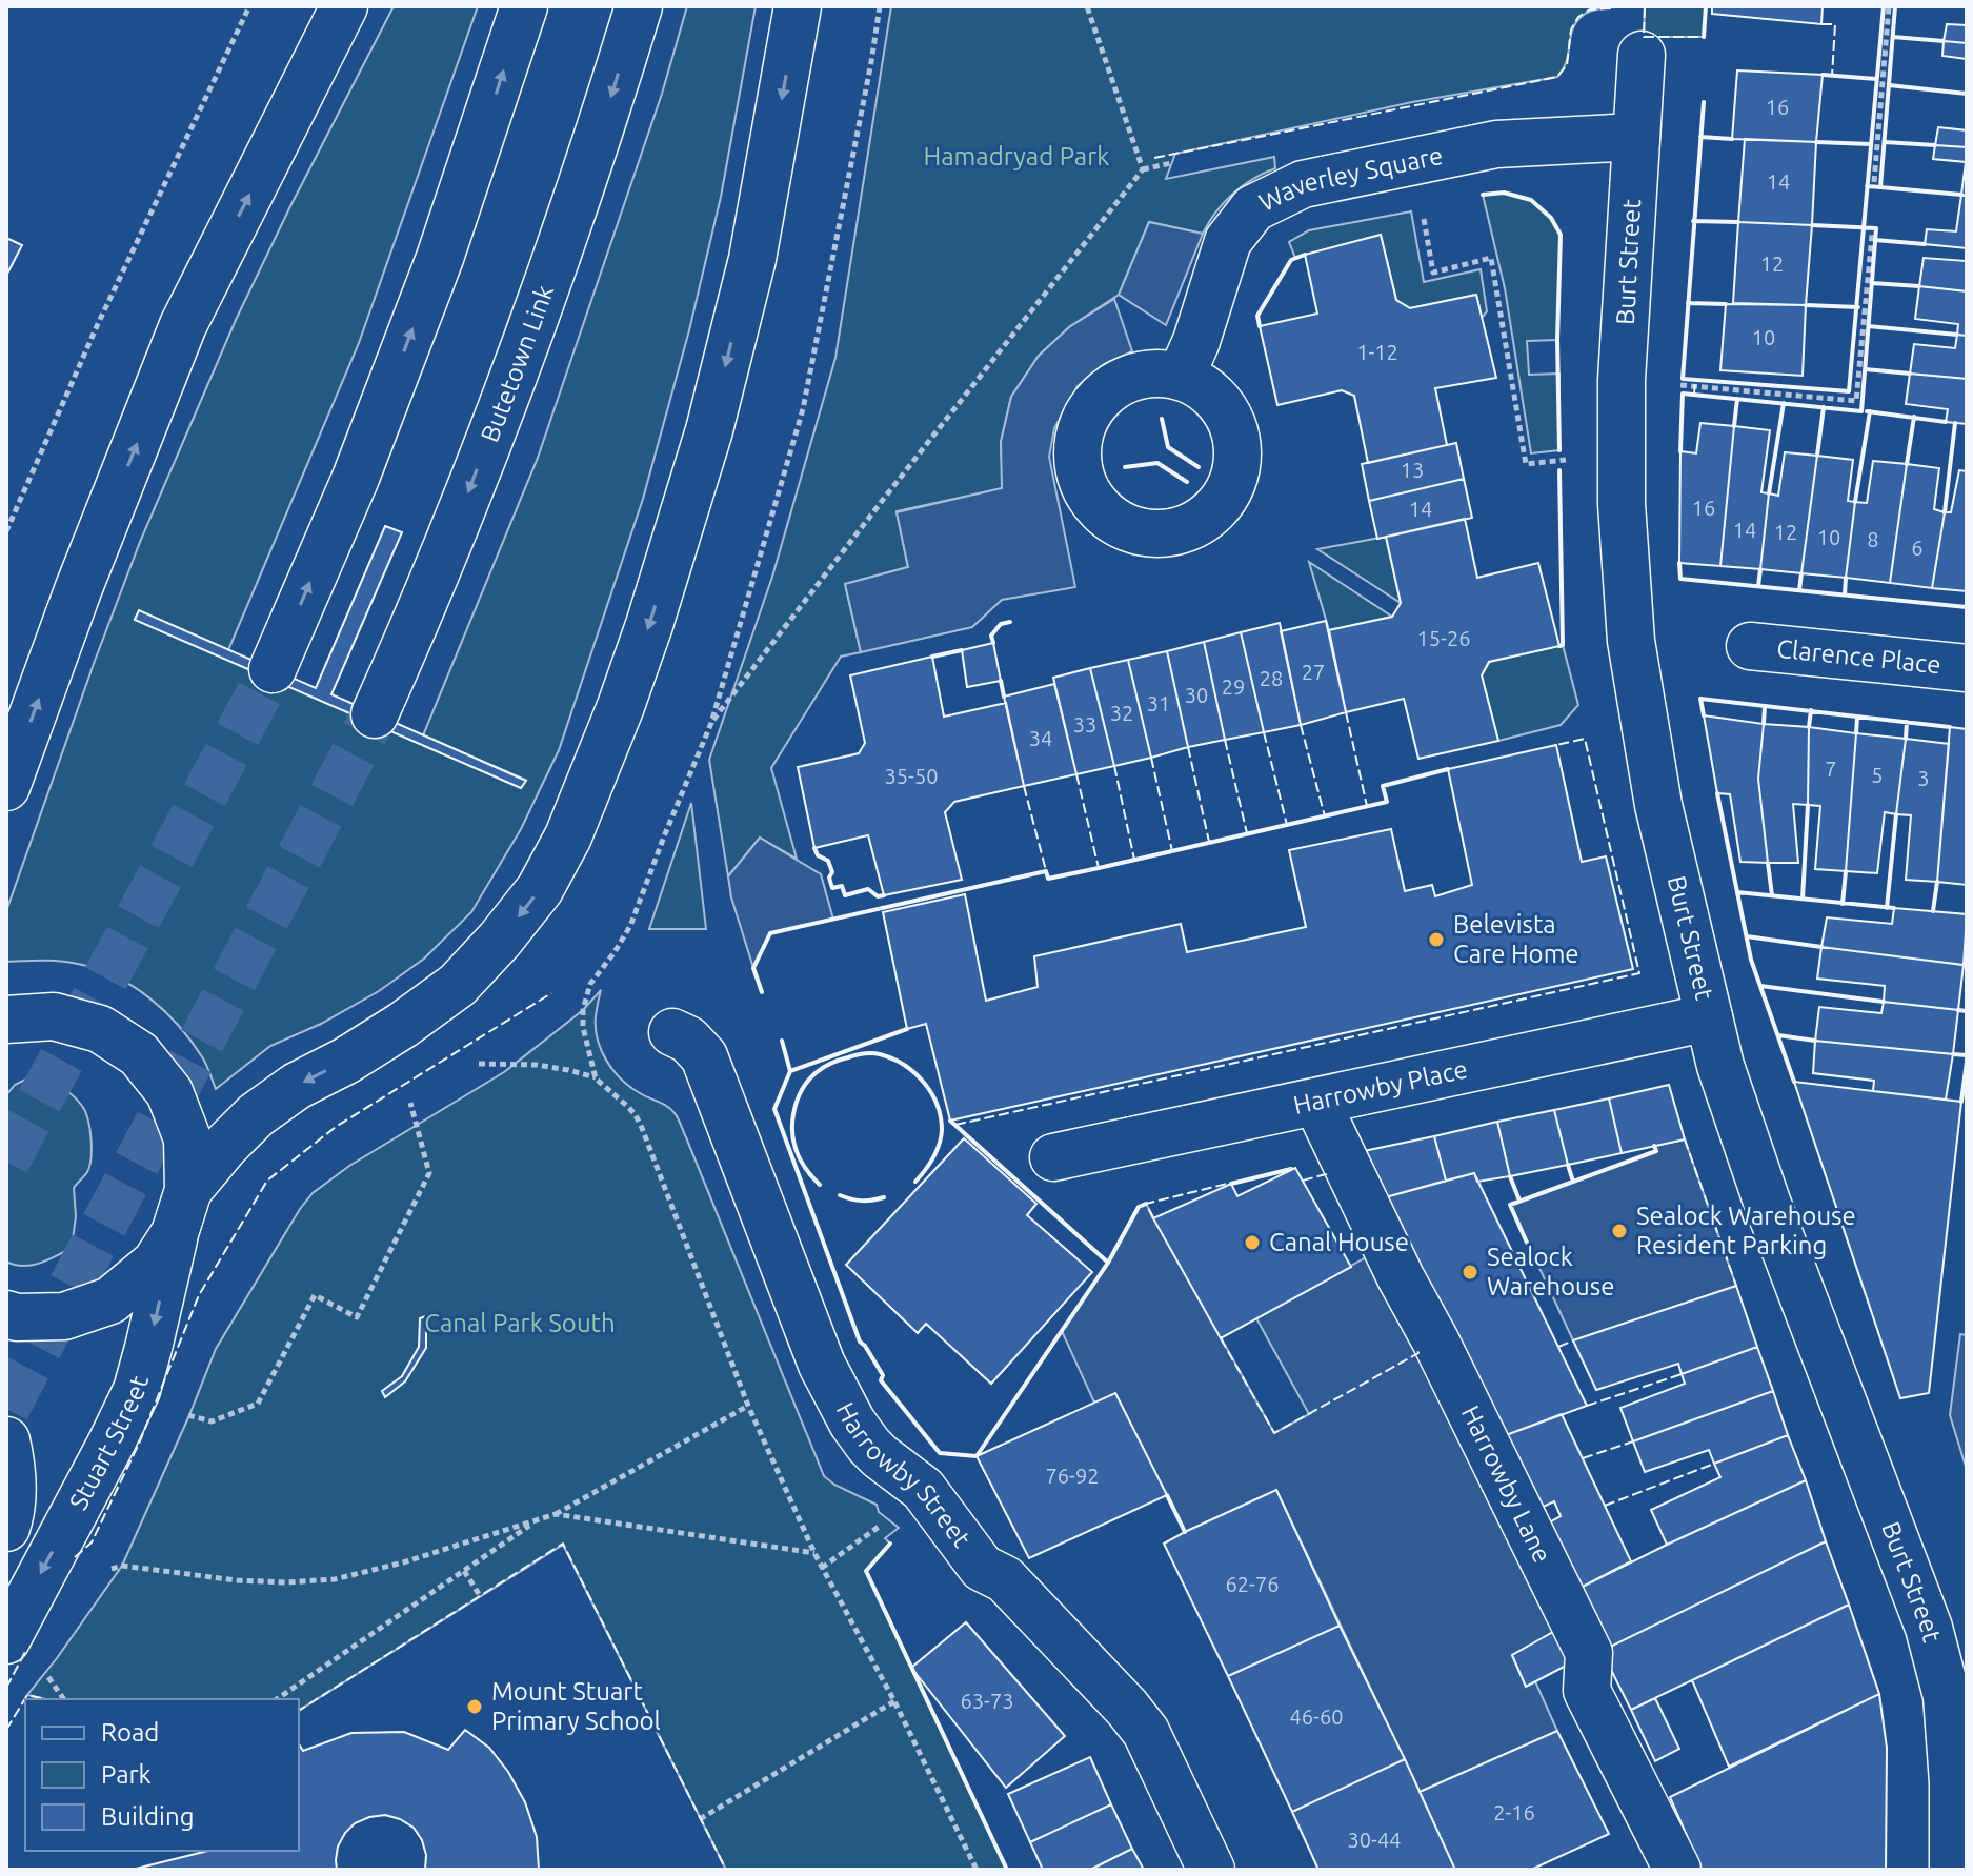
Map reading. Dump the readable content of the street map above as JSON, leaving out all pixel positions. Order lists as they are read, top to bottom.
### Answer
{
  "streets": {
    "street": [
      "Waverley Square",
      "Burt Street",
      "Butetown Link",
      "Clarence Place",
      "Harrowby Place",
      "Stuart Street",
      "Harrowby Street",
      "Harrowby Lane"
    ]
  },
  "crossings": [
    ["Waverley Square", "Burt Street"],
    ["Burt Street", "Harrowby Place"],
    ["Harrowby Place", "Harrowby Lane"]
  ],
  "one_way": ["Stuart Street"],
  "parks": ["Hamadryad Park", "Canal Park South"],
  "places": [
    "Belevista Care Home",
    "Sealock Warehouse Resident Parking",
    "Canal House",
    "Sealock Warehouse",
    "Mount Stuart Primary School"
  ],
  "house_numbers": [
    "16",
    "14",
    "12",
    "10",
    "1-12",
    "13",
    "16",
    "14",
    "14",
    "12",
    "10",
    "8",
    "6",
    "15-26",
    "27",
    "28",
    "29",
    "30",
    "31",
    "32",
    "33",
    "34",
    "7",
    "5",
    "35-50",
    "3",
    "76-92",
    "62-76",
    "63-73",
    "46-60",
    "2-16",
    "30-44"
  ],
  "legend": ["Road", "Park", "Building"]
}
